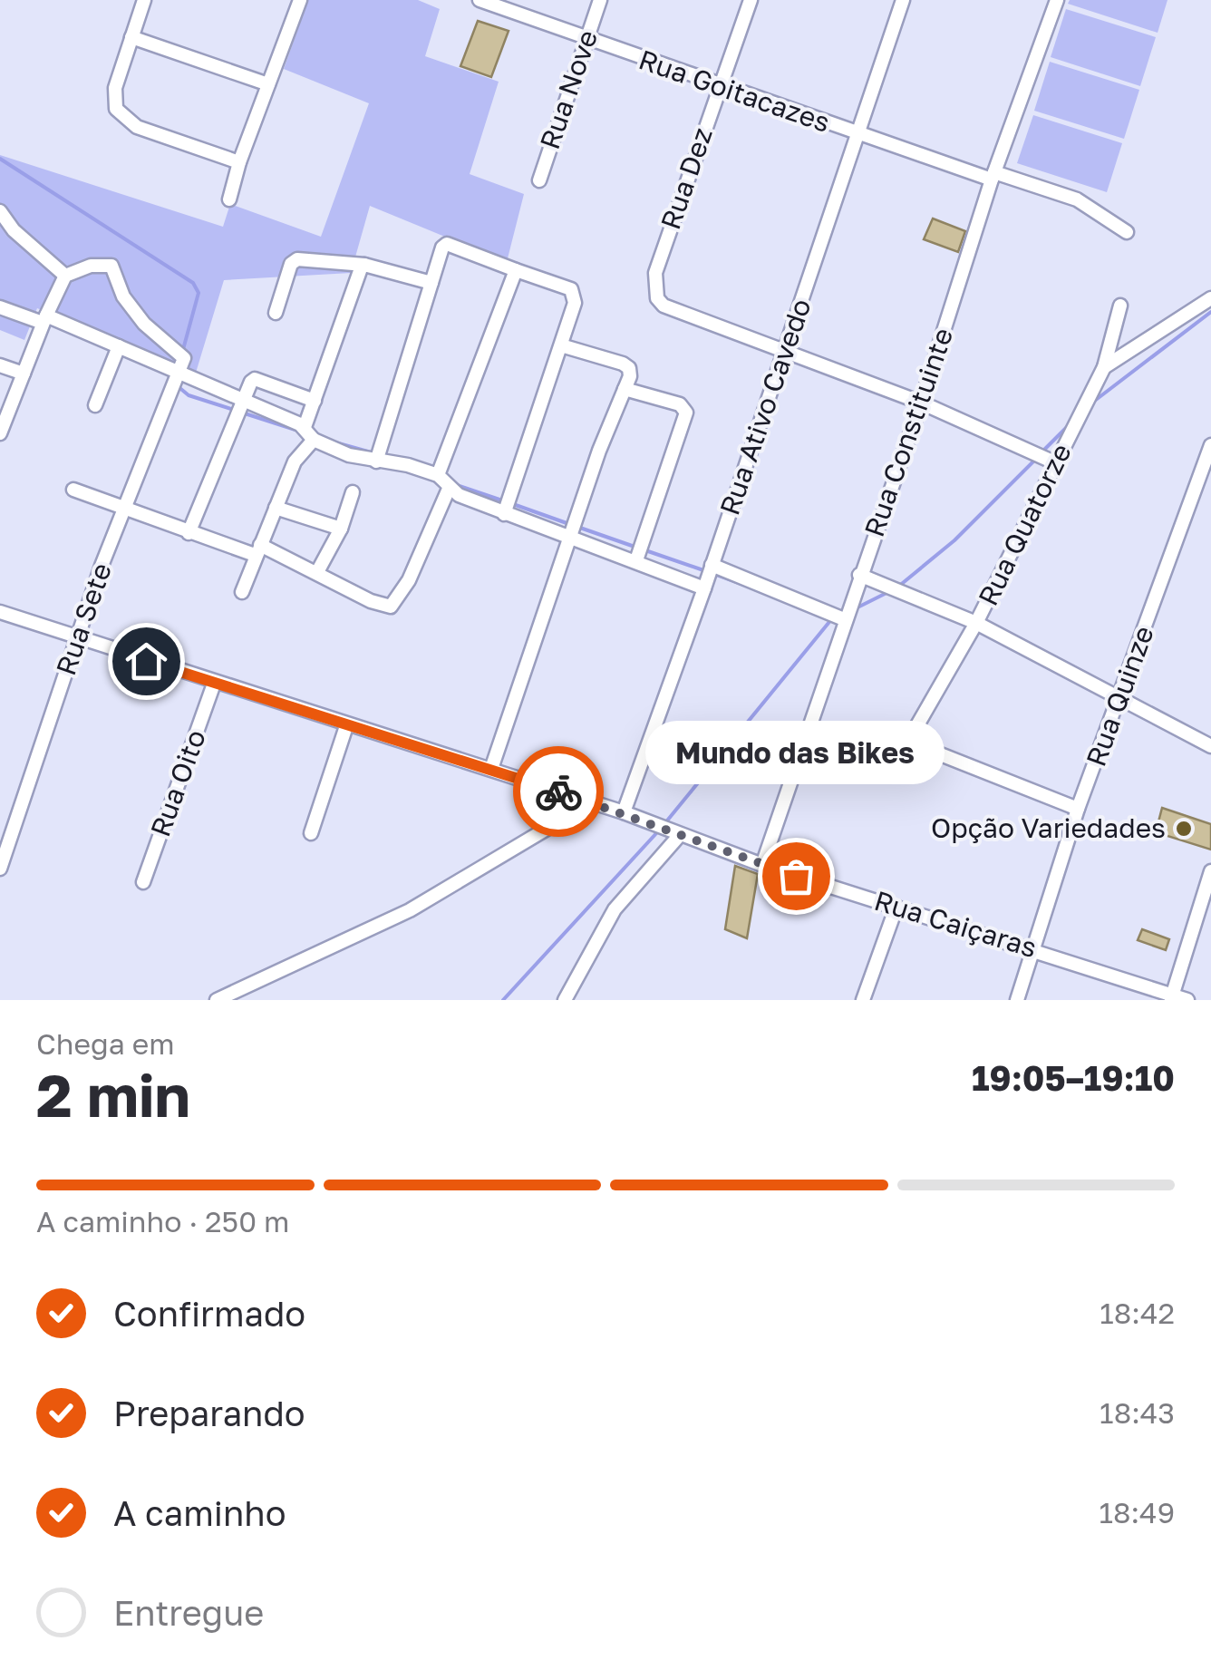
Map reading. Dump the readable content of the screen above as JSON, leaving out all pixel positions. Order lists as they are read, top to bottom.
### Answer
{
  "streets": {
    "street": [
      "Rua Nove",
      "Rua Goitacazes",
      "Rua Dez",
      "Rua Ativo Cavedo",
      "Rua Constituinte",
      "Rua Quatorze",
      "Rua Sete",
      "Rua Quinze",
      "Rua Oito",
      "Rua Caiçaras"
    ]
  },
  "crossings": [
    ["Rua Nove", "Rua Goitacazes"],
    ["Rua Goitacazes", "Rua Dez"],
    ["Rua Goitacazes", "Rua Ativo Cavedo"],
    ["Rua Goitacazes", "Rua Constituinte"],
    ["Rua Dez", "Rua Ativo Cavedo"],
    ["Rua Ativo Cavedo", "Rua Caiçaras"],
    ["Rua Constituinte", "Rua Caiçaras"],
    ["Rua Quatorze", "Rua Quinze"],
    ["Rua Sete", "Rua Caiçaras"],
    ["Rua Quinze", "Rua Caiçaras"],
    ["Rua Oito", "Rua Caiçaras"]
  ],
  "places": ["Opção Variedades", "Mundo das Bikes"],
  "page": {
    "bubble": "Mundo das Bikes",
    "heading": ["2 min", "Chega em", "19:05–19:10"],
    "bar": "A caminho · 250 m",
    "list": [
      ["Confirmado", "18:42"],
      ["Preparando", "18:43"],
      ["A caminho", "18:49"],
      "Entregue"
    ]
  }
}
